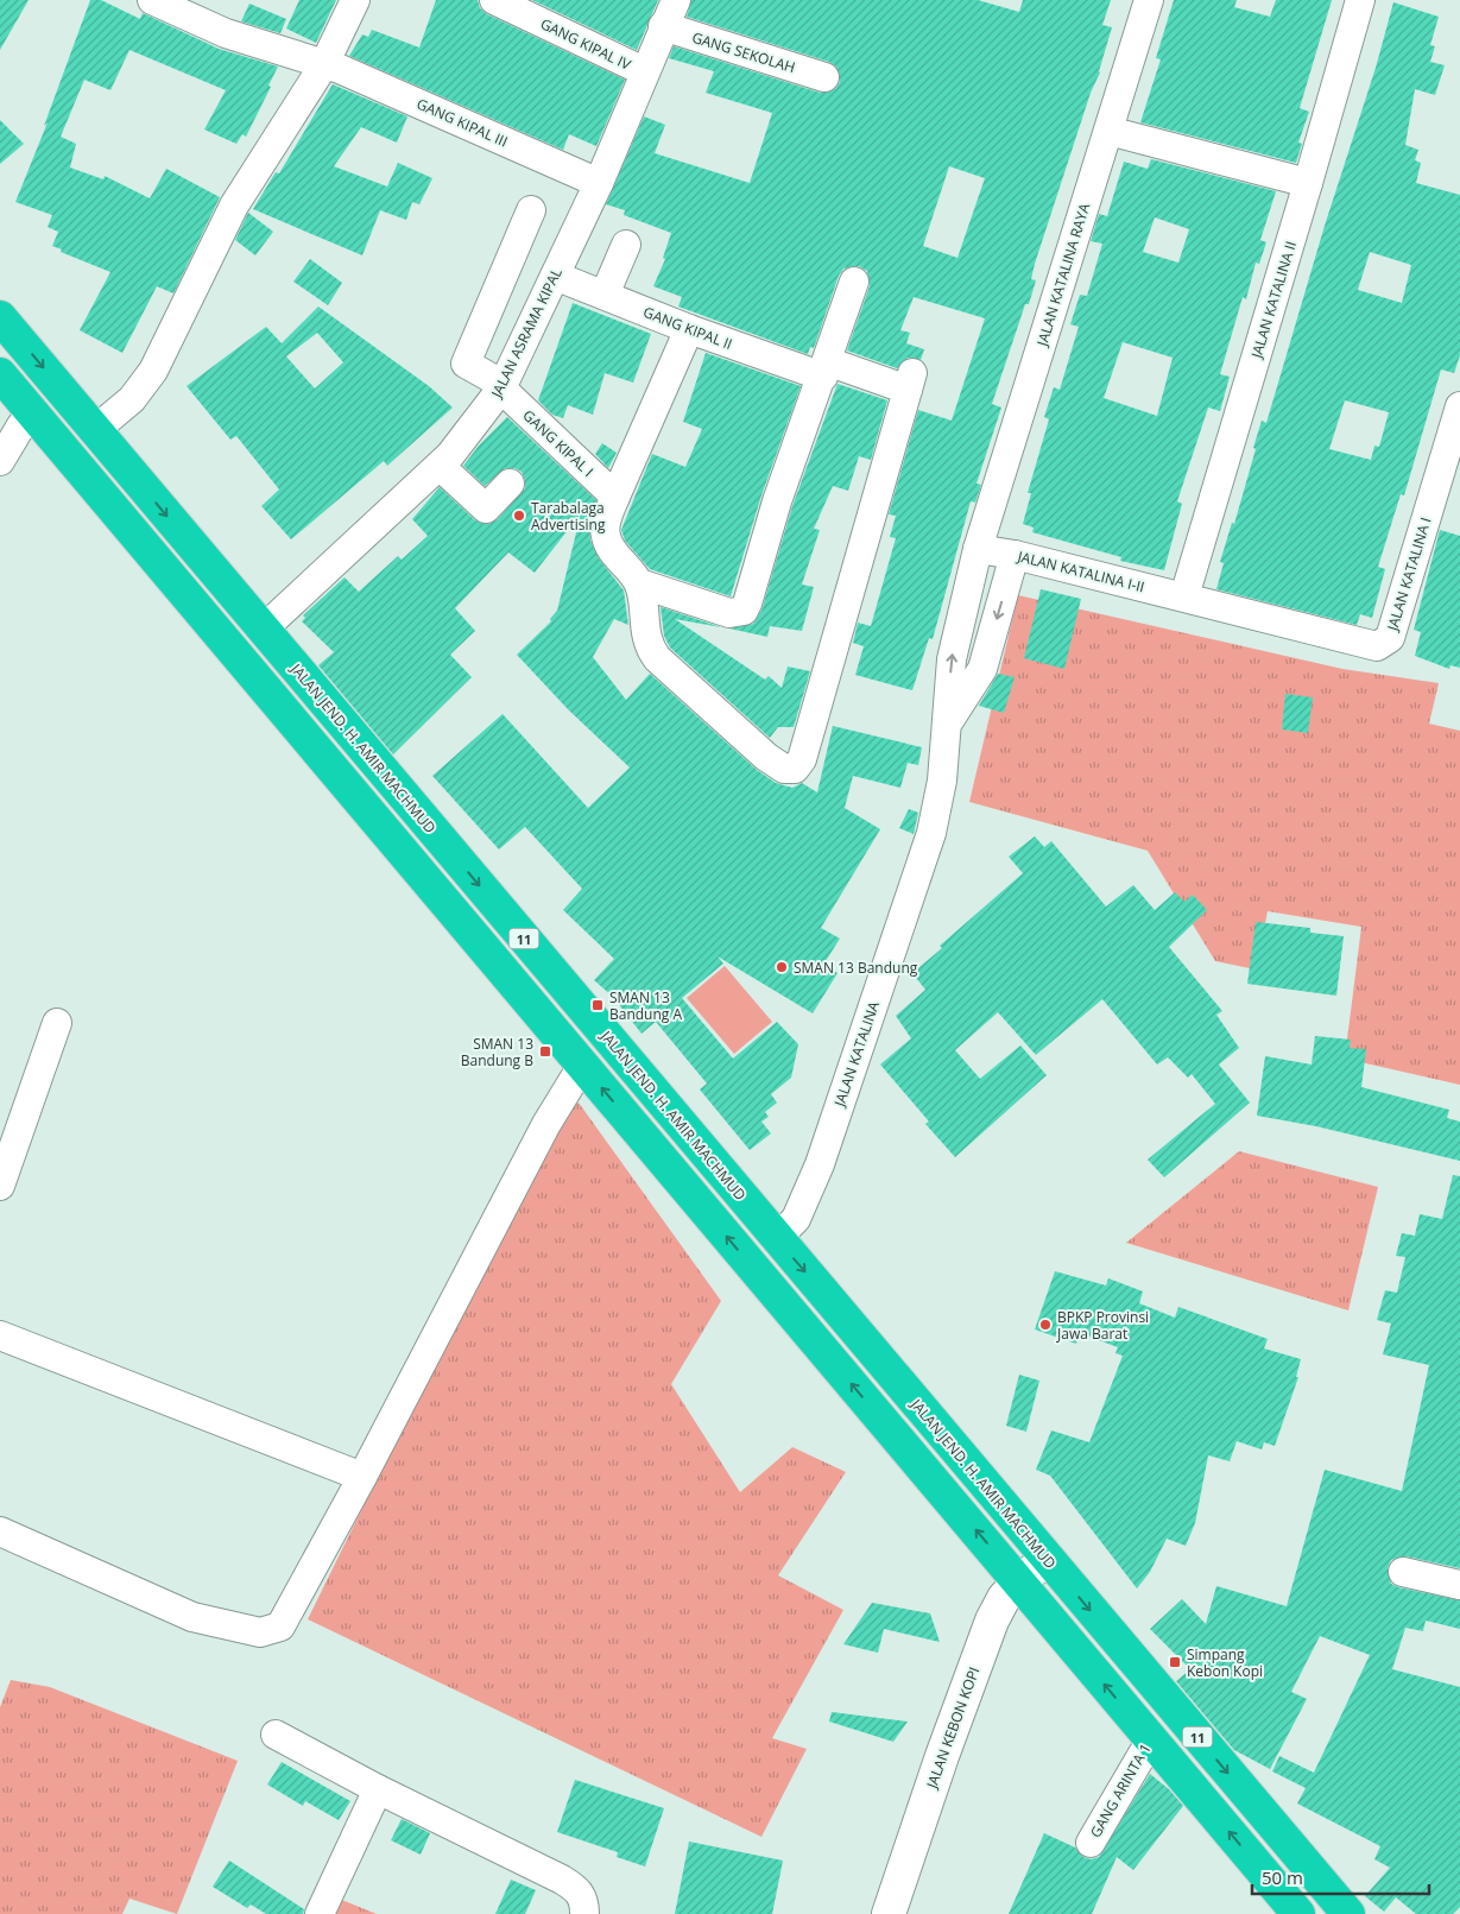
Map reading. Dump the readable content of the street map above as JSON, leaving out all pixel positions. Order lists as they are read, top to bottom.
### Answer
{
  "streets": {
    "highway": ["JALAN JEND. H. AMIR MACHMUD", "11"],
    "main road": ["JALAN KEBON KOPI"],
    "street": [
      "GANG KIPAL IV",
      "GANG SEKOLAH",
      "GANG KIPAL III",
      "JALAN KATALINA RAYA",
      "JALAN KATALINA II",
      "GANG KIPAL II",
      "JALAN ASRAMA KIPAL",
      "GANG KIPAL I",
      "JALAN KATALINA I-II",
      "JALAN KATALINA I",
      "JALAN KATALINA",
      "GANG ARINTA 1"
    ]
  },
  "crossings": [
    ["GANG KIPAL IV", "JALAN ASRAMA KIPAL"],
    ["GANG SEKOLAH", "JALAN ASRAMA KIPAL"],
    ["GANG KIPAL III", "JALAN ASRAMA KIPAL"],
    ["JALAN KATALINA RAYA", "JALAN KATALINA I-II"],
    ["JALAN KATALINA RAYA", "JALAN KATALINA"],
    ["JALAN KATALINA II", "JALAN KATALINA I-II"],
    ["JALAN KATALINA II", "JALAN KATALINA I"],
    ["GANG KIPAL II", "JALAN ASRAMA KIPAL"],
    ["JALAN ASRAMA KIPAL", "GANG KIPAL I"],
    ["JALAN ASRAMA KIPAL", "JALAN JEND. H. AMIR MACHMUD"],
    ["JALAN KATALINA I-II", "JALAN KATALINA I"],
    ["JALAN KATALINA I-II", "JALAN KATALINA"],
    ["JALAN JEND. H. AMIR MACHMUD", "JALAN KATALINA"],
    ["JALAN JEND. H. AMIR MACHMUD", "JALAN KEBON KOPI"],
    ["11", "JALAN KEBON KOPI"],
    ["11", "GANG ARINTA 1"]
  ],
  "places": {
    "other": ["Tarabalaga Advertising", "SMAN 13 Bandung", "BPKP Provinsi Jawa Barat"],
    "transit": ["SMAN 13 Bandung A", "SMAN 13 Bandung B", "Simpang Kebon Kopi"]
  },
  "scale_bar": "50 m"
}
